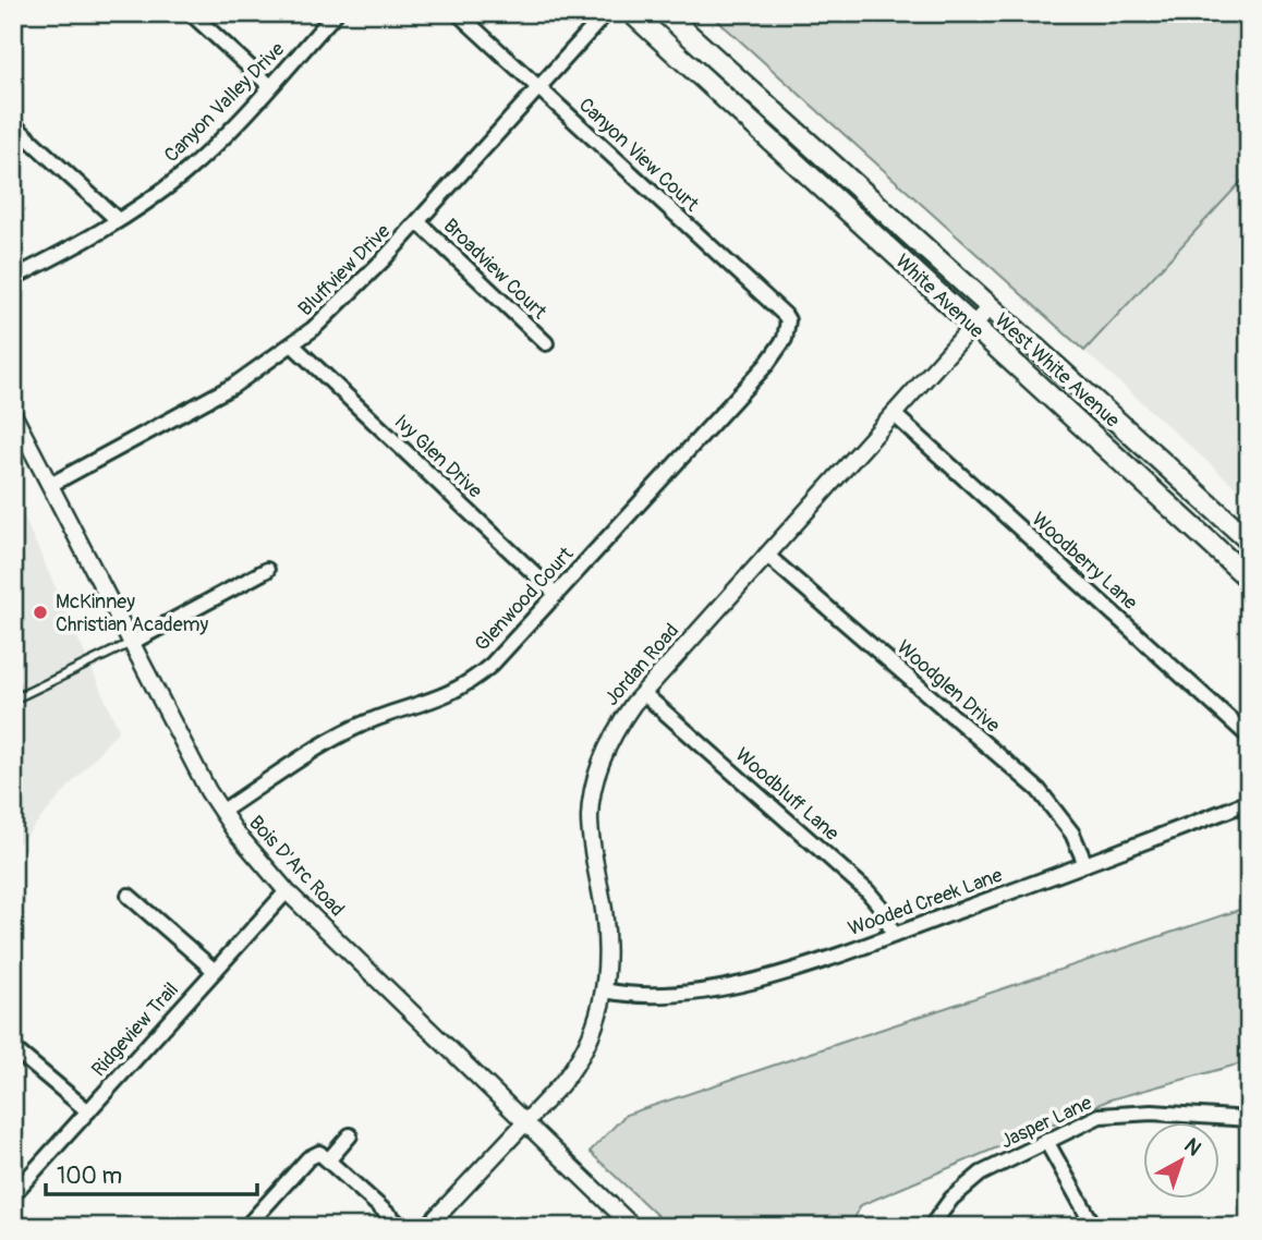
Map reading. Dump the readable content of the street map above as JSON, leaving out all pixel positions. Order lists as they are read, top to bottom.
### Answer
{
  "streets": {
    "main road": ["White Avenue", "West White Avenue"],
    "street": [
      "Canyon Valley Drive",
      "Canyon View Court",
      "Broadview Court",
      "Bluffview Drive",
      "Ivy Glen Drive",
      "Woodberry Lane",
      "Glenwood Court",
      "Jordan Road",
      "Woodglen Drive",
      "Woodbluff Lane",
      "Bois D'Arc Road",
      "Wooded Creek Lane",
      "Ridgeview Trail",
      "Jasper Lane"
    ]
  },
  "crossings": [
    ["Canyon View Court", "Bluffview Drive"],
    ["Canyon View Court", "Glenwood Court"],
    ["Broadview Court", "Bluffview Drive"],
    ["Bluffview Drive", "Ivy Glen Drive"],
    ["Bluffview Drive", "Bois D'Arc Road"],
    ["White Avenue", "Jordan Road"],
    ["West White Avenue", "Jordan Road"],
    ["Ivy Glen Drive", "Glenwood Court"],
    ["Woodberry Lane", "Jordan Road"],
    ["Glenwood Court", "Bois D'Arc Road"],
    ["Jordan Road", "Woodglen Drive"],
    ["Jordan Road", "Woodbluff Lane"],
    ["Jordan Road", "Bois D'Arc Road"],
    ["Jordan Road", "Wooded Creek Lane"],
    ["Woodglen Drive", "Wooded Creek Lane"],
    ["Woodbluff Lane", "Wooded Creek Lane"],
    ["Bois D'Arc Road", "Ridgeview Trail"]
  ],
  "places": ["McKinney Christian Academy"],
  "scale_bar": "100 m",
  "north": "top right"
}
